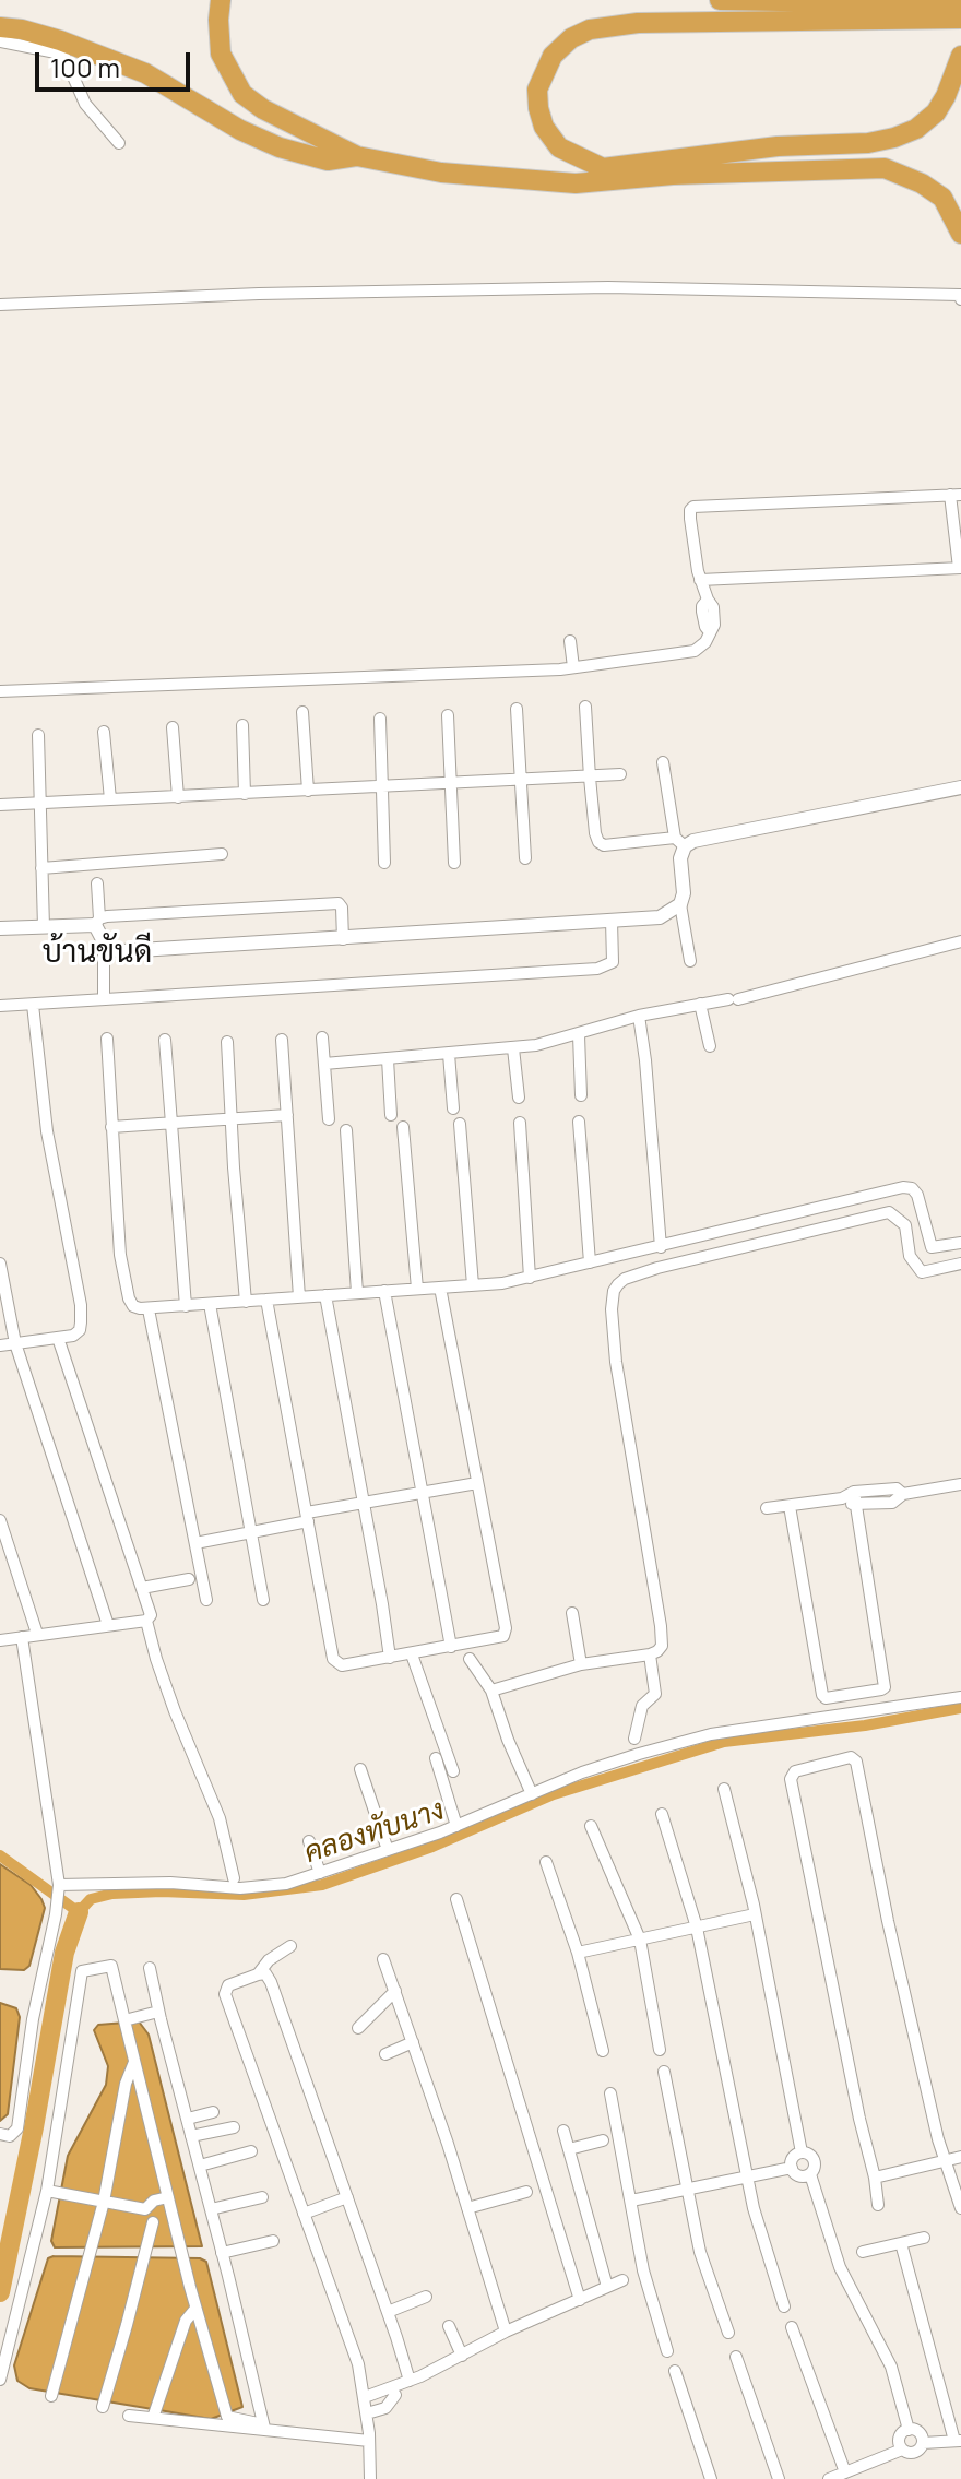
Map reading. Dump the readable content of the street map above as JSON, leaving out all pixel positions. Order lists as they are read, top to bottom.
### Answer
{
  "districts": ["บ้านขันดี"],
  "water": ["คลองทับนาง"],
  "scale_bar": "100 m"
}
